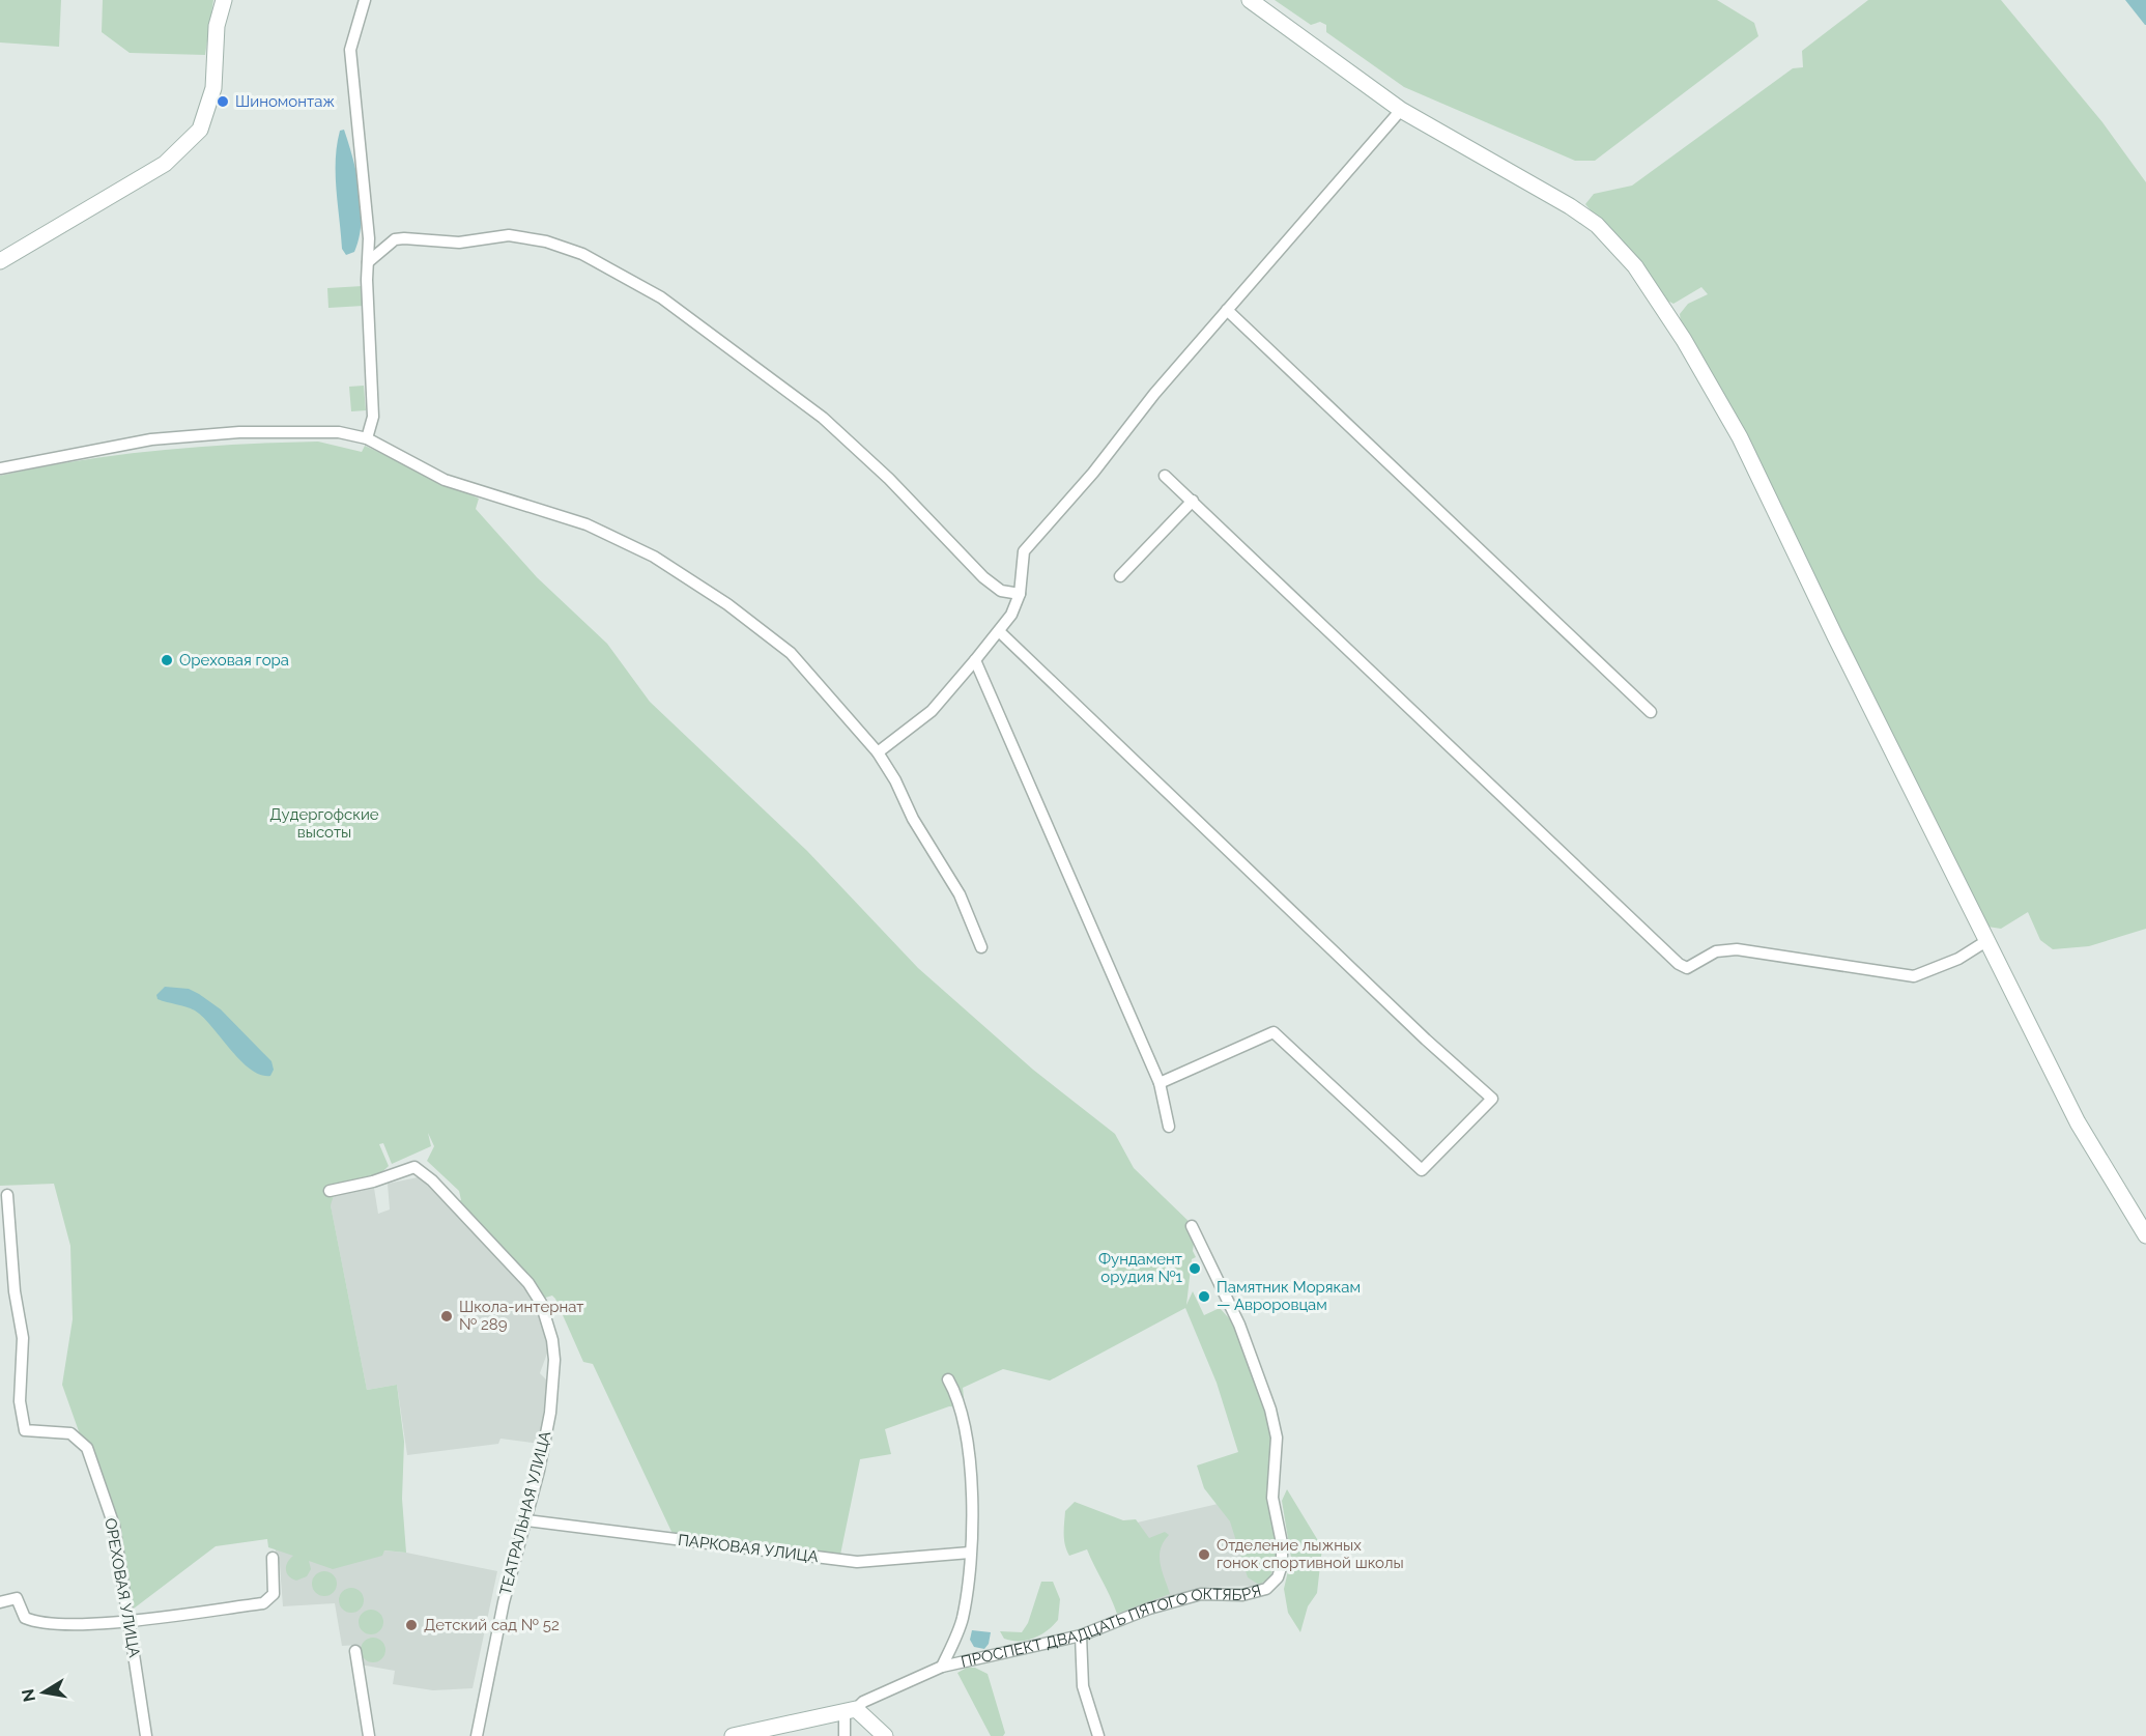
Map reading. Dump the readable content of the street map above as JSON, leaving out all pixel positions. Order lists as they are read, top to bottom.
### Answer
{
  "streets": {
    "street": [
      "ТЕАТРАЛЬНАЯ УЛИЦА",
      "ПАРКОВАЯ УЛИЦА",
      "ОРЕХОВАЯ УЛИЦА",
      "ПРОСПЕКТ ДВАДЦАТЬ ПЯТОГО ОКТЯБРЯ"
    ]
  },
  "crossings": [
    ["ТЕАТРАЛЬНАЯ УЛИЦА", "ПАРКОВАЯ УЛИЦА"]
  ],
  "parks": ["Дудергофские высоты"],
  "places": [
    "Шиномонтаж",
    "Ореховая гора",
    "Фундамент орудия №1",
    "Памятник Морякам — Авроровцам",
    "Школа-интернат № 289",
    "Отделение лыжных гонок спортивной школы",
    "Детский сад № 52"
  ],
  "north": "left"
}
